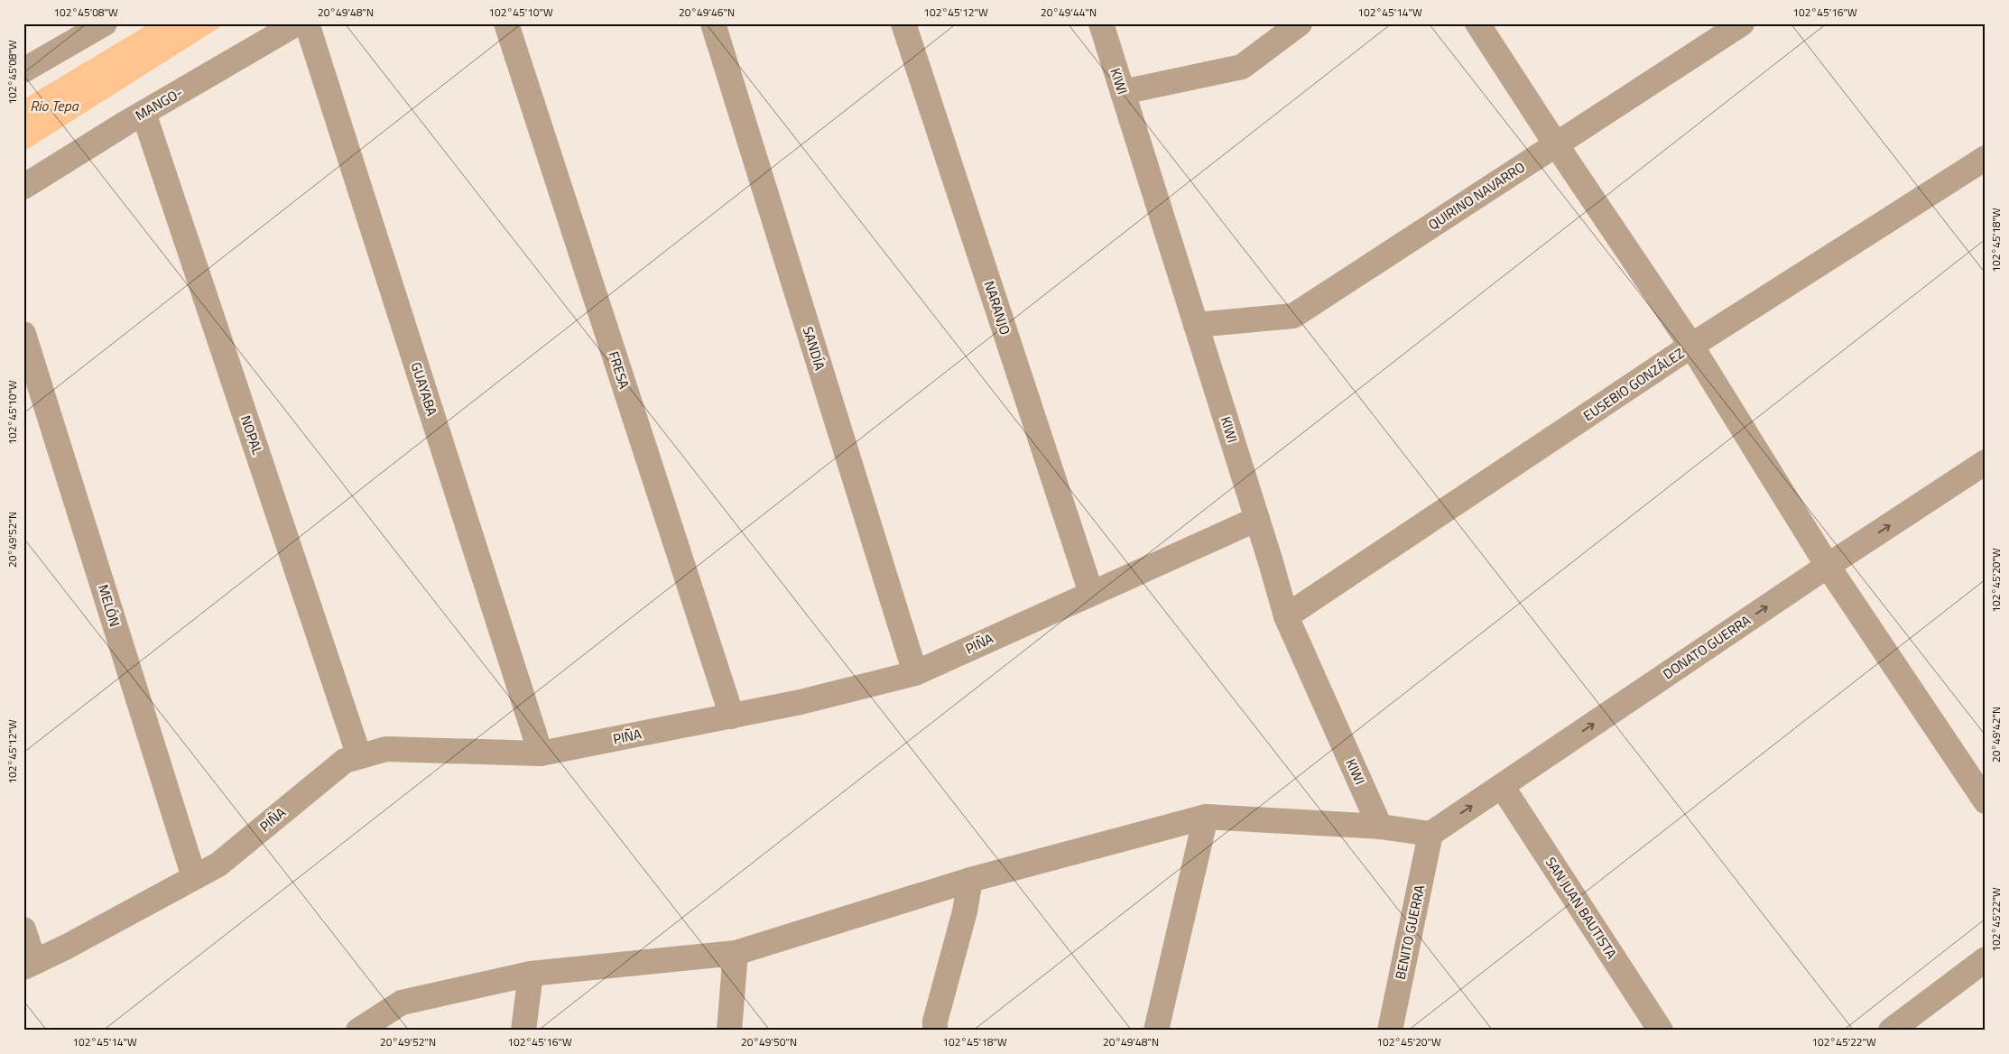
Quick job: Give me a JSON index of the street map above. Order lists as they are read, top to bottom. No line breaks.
{"streets":{"street":["KIWI","MANGO-","QUIRINO NAVARRO","NARANJO","SANDÍA","FRESA","EUSEBIO GONZÁLEZ","GUAYABA","NOPAL","MELÓN","PIÑA","DONATO GUERRA","SAN JUAN BAUTISTA","BENITO GUERRA"]},"crossings":[["KIWI","QUIRINO NAVARRO"],["KIWI","EUSEBIO GONZÁLEZ"],["KIWI","PIÑA"],["MANGO-","NOPAL"],["NARANJO","PIÑA"],["SANDÍA","PIÑA"],["FRESA","PIÑA"],["GUAYABA","PIÑA"],["NOPAL","PIÑA"],["MELÓN","PIÑA"],["DONATO GUERRA","SAN JUAN BAUTISTA"],["DONATO GUERRA","BENITO GUERRA"]],"one_way":["DONATO GUERRA"],"water":["Rio Tepa"],"coordinates":["102°45'08\"W","20°49'48\"N","102°45'10\"W","20°49'46\"N","102°45'12\"W","20°49'44\"N","102°45'14\"W","102°45'16\"W","102°45'18\"W","20°49'52\"N","102°45'20\"W","20°49'42\"N","102°45'22\"W","20°49'50\"N"]}
